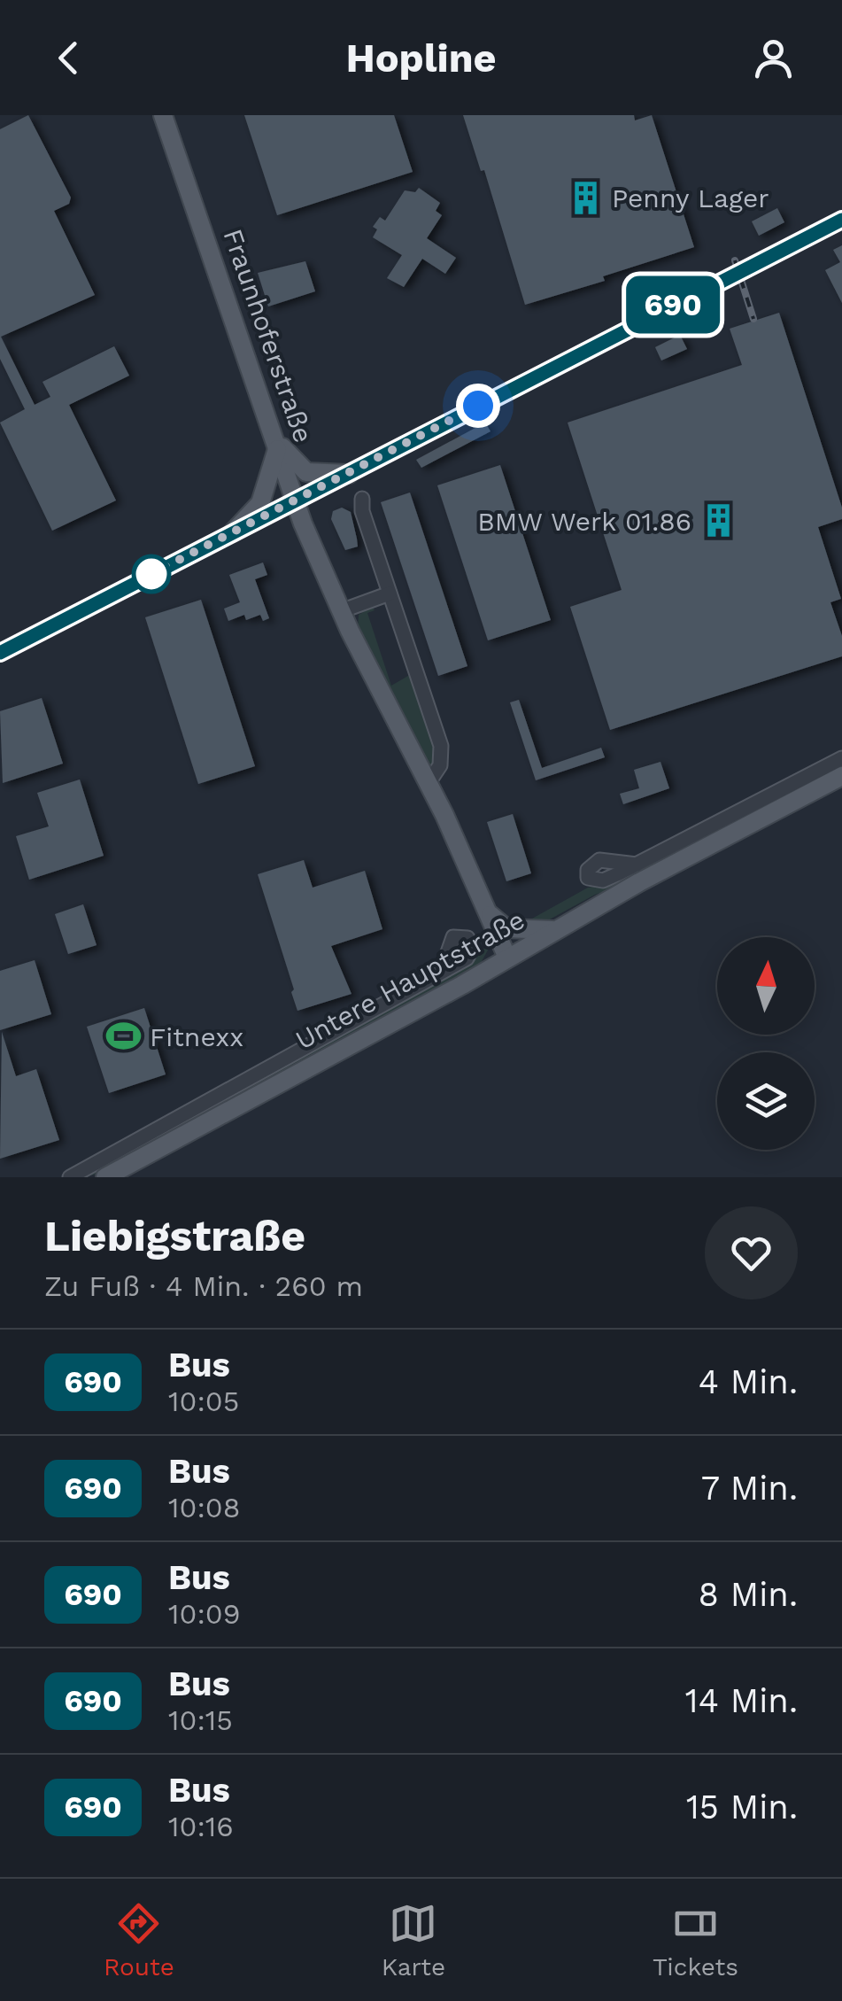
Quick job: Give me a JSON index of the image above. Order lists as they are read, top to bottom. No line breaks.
{"streets":{"main road":["Fraunhoferstraße","Untere Hauptstraße"]},"crossings":[["Fraunhoferstraße","Untere Hauptstraße"]],"places":{"building":["Penny Lager","BMW Werk 01.86"],"sports":["Fitnexx"]},"lines":["bus line 690"],"north":"top","page":{"header":"Hopline","on_map":"690","heading":["Liebigstraße","Zu Fuß · 4 Min. · 260 m"],"list":[{"mark":"690","name":"Bus","note":"10:05","value":"4 Min."},{"mark":"690","name":"Bus","note":"10:08","value":"7 Min."},{"mark":"690","name":"Bus","note":"10:09","value":"8 Min."},{"mark":"690","name":"Bus","note":"10:15","value":"14 Min."},{"mark":"690","name":"Bus","note":"10:16","value":"15 Min."}],"tabs":["Route","Karte","Tickets"]}}
